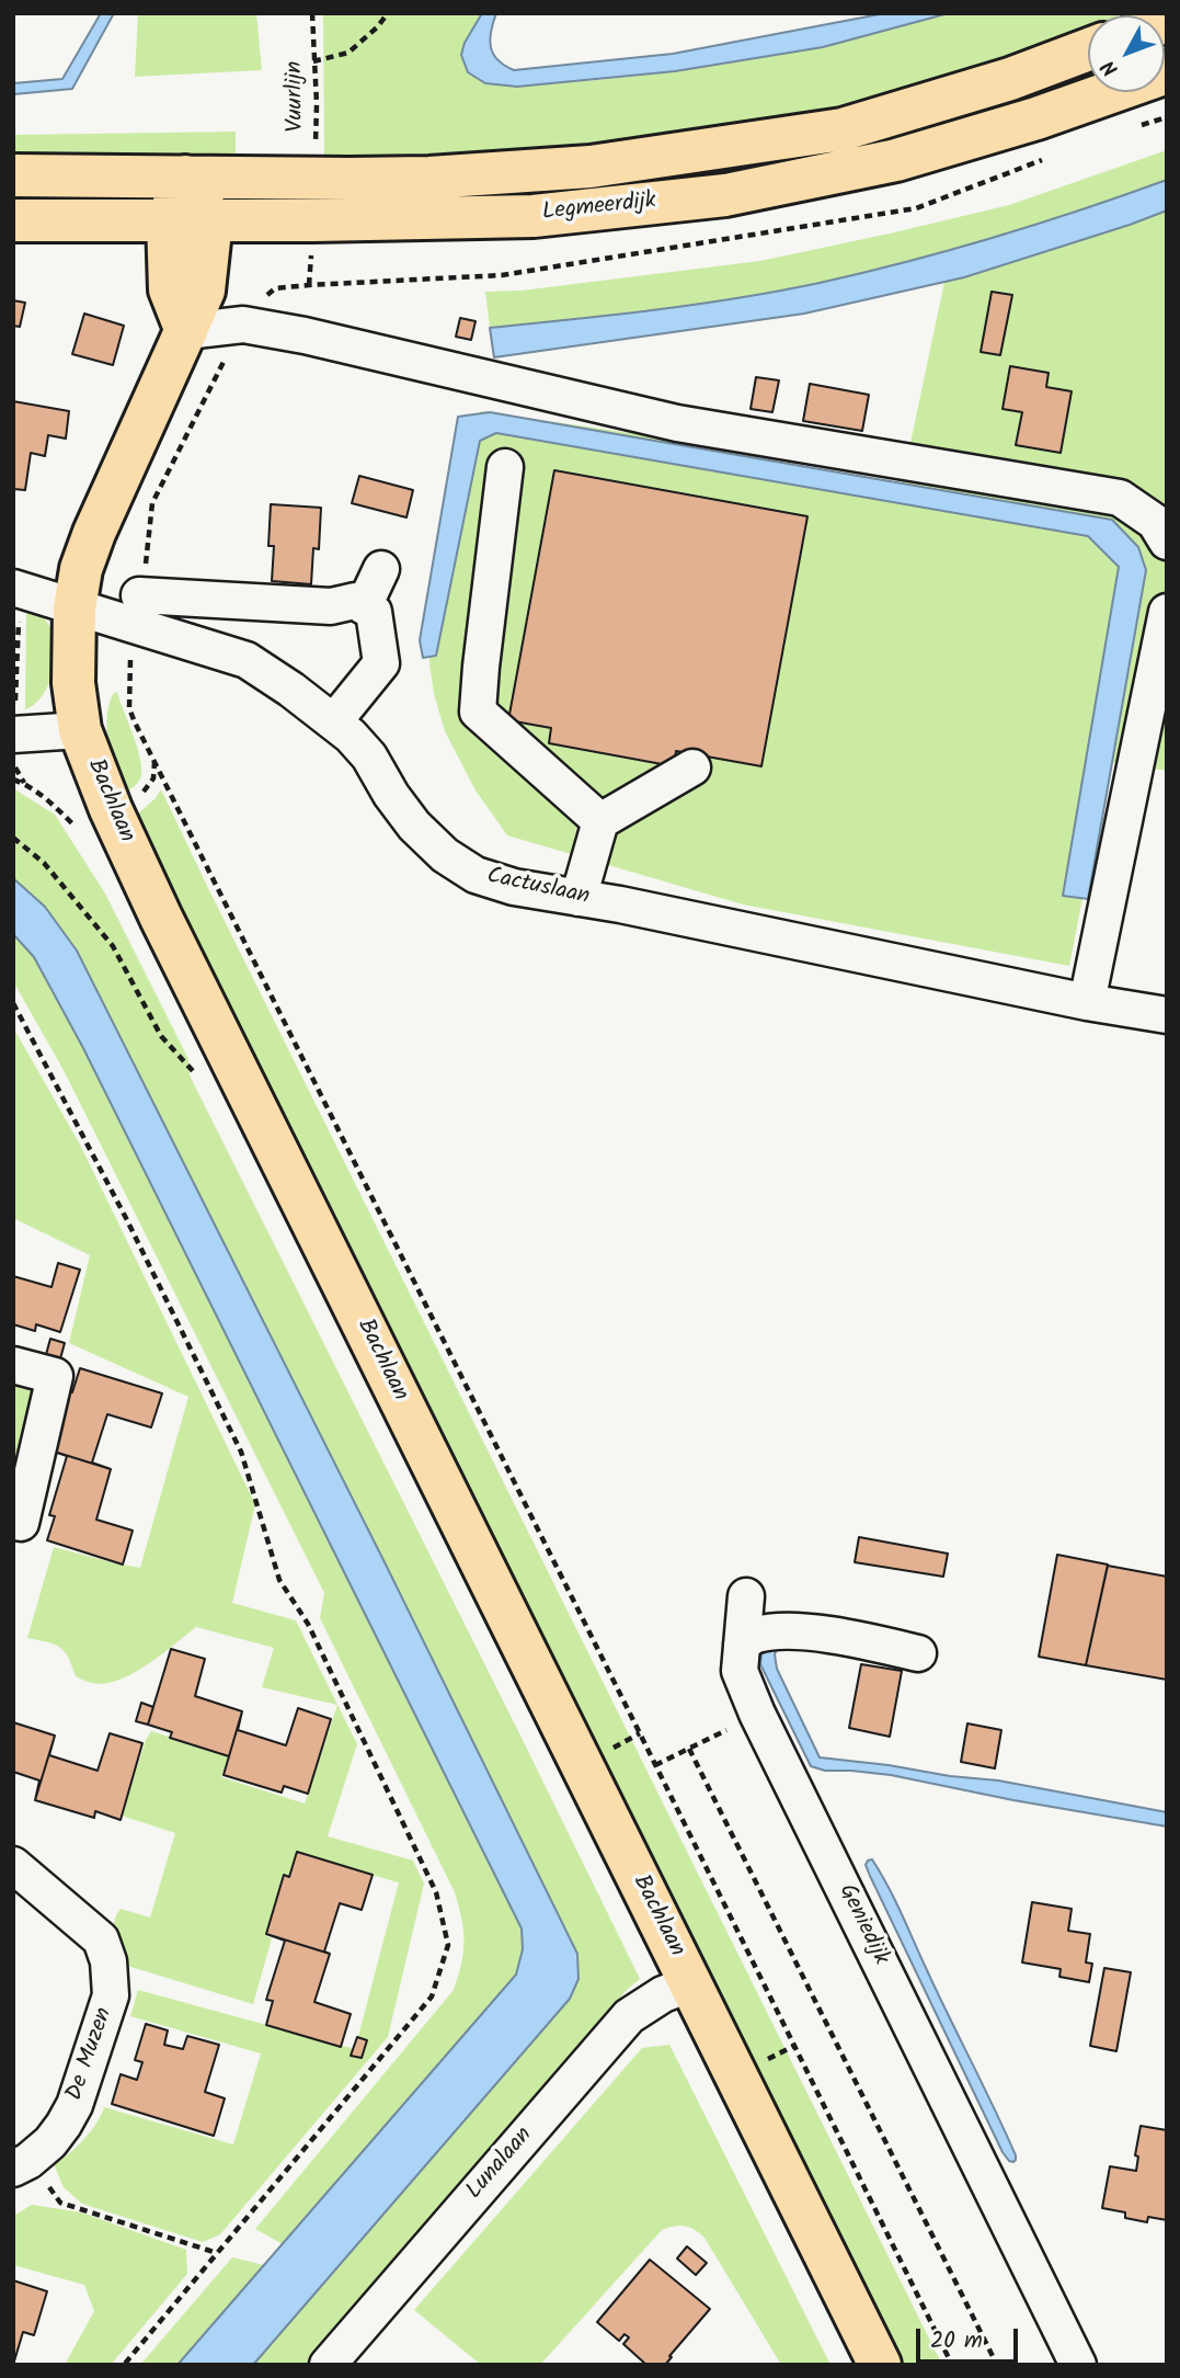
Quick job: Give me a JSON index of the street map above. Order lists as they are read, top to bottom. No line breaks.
{"streets":{"main road":["Legmeerdijk","Bachlaan"],"street":["Cactuslaan","Geniedijk","De Muzen","Lunalaan"],"path":["Vuurlijn"]},"crossings":[["Vuurlijn","Legmeerdijk"],["Legmeerdijk","Bachlaan"],["Bachlaan","Cactuslaan"],["Bachlaan","Lunalaan"]],"scale_bar":"20 m","north":"bottom left"}
